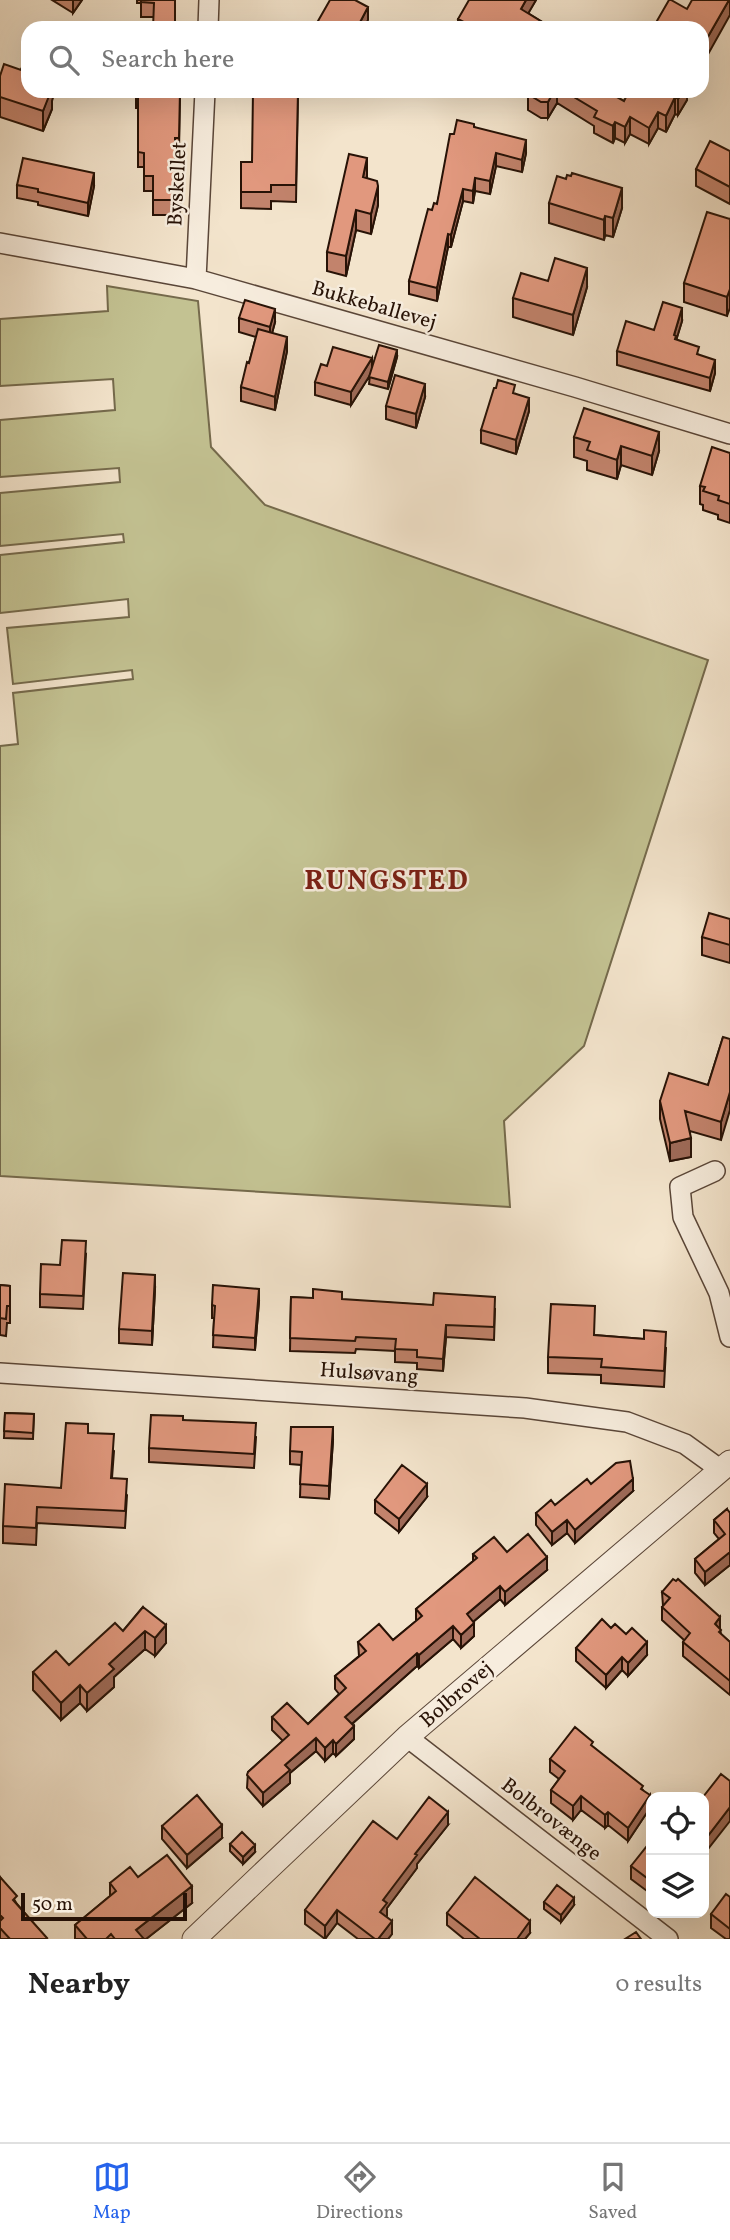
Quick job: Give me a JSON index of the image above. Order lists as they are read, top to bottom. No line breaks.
{"streets":{"street":["Byskellet","Bukkeballevej","Hulsøvang","Bolbrovej","Bolbrovænge"]},"crossings":[["Byskellet","Bukkeballevej"],["Hulsøvang","Bolbrovej"],["Bolbrovej","Bolbrovænge"]],"districts":["RUNGSTED"],"scale_bar":"50 m","page":{"search":"Search here","scale":"50 m","heading":["Nearby","0 results"],"nav":["Map","Directions","Saved"]}}
